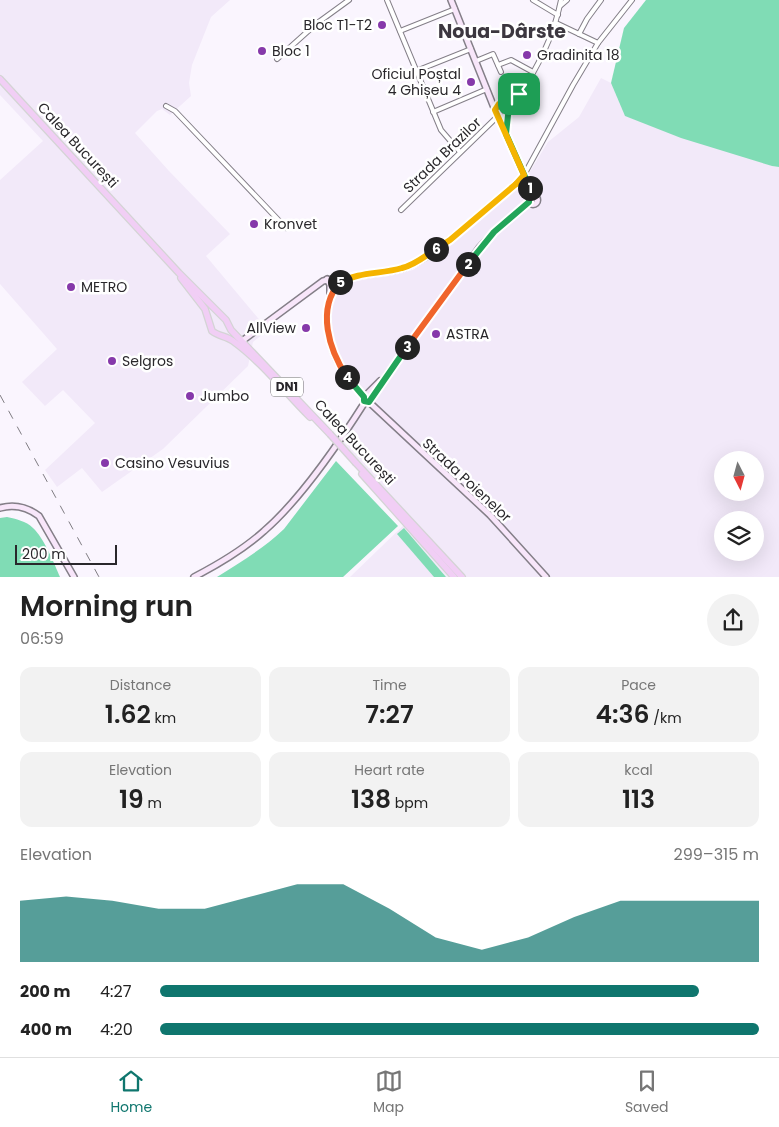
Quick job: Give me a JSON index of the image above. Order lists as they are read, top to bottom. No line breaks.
{"streets":{"main road":["Calea București","DN1"],"street":["Strada Brazilor","Strada Poienelor"]},"districts":["Noua-Dârste"],"places":["Bloc T1-T2","Bloc 1","Gradinita 18","Oficiul Poștal 4 Ghișeu 4","Kronvet","METRO","AllView","ASTRA","Selgros","Jumbo","Casino Vesuvius"],"scale_bar":"200 m","north":"bottom","page":{"pins":["1","6","2","5","3","4"],"scale":"200 m","heading":["Morning run","06:59"],"stats":[["Distance","1.62 km"],["Time","7:27"],["Pace","4:36 /km"],["Elevation","19 m"],["Heart rate","138 bpm"],["kcal","113"]],"chart":["Elevation","299–315 m"],"list":[{"name":"200 m","note":"4:27"},{"name":"400 m","note":"4:20"}],"tabs":["Home","Map","Saved"]}}
